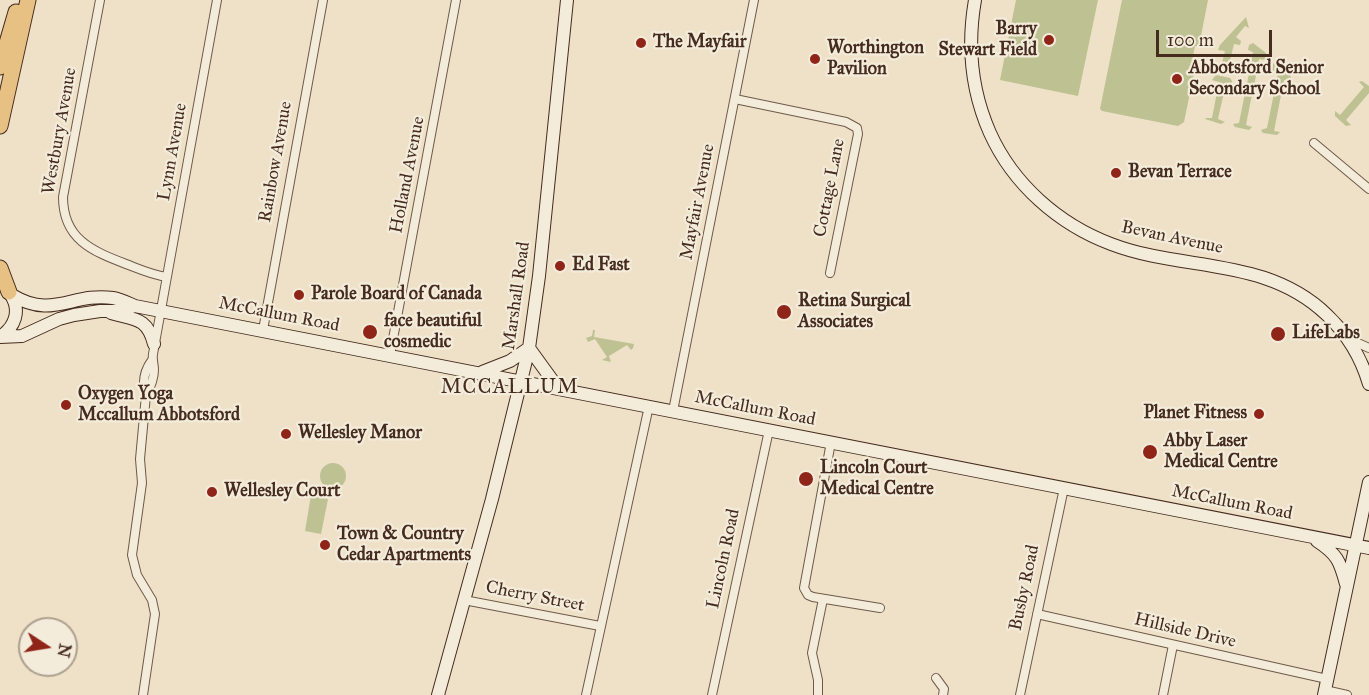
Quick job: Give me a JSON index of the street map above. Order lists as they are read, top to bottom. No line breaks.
{"streets":{"main road":["Bevan Avenue","Marshall Road","McCallum Road"],"street":["Westbury Avenue","Lynn Avenue","Rainbow Avenue","Holland Avenue","Cottage Lane","Mayfair Avenue","Lincoln Road","Busby Road","Cherry Street","Hillside Drive"]},"crossings":[["Westbury Avenue","Lynn Avenue"],["Lynn Avenue","McCallum Road"],["Rainbow Avenue","McCallum Road"],["Holland Avenue","McCallum Road"],["Cottage Lane","Mayfair Avenue"],["Mayfair Avenue","McCallum Road"],["Marshall Road","McCallum Road"],["Marshall Road","Cherry Street"],["McCallum Road","Lincoln Road"],["McCallum Road","Busby Road"],["Busby Road","Hillside Drive"]],"districts":["MCCALLUM"],"places":["Barry Stewart Field","The Mayfair","Worthington Pavilion","Abbotsford Senior Secondary School","Bevan Terrace","Ed Fast","Parole Board of Canada","Retina Surgical Associates","face beautiful cosmedic","LifeLabs","Oxygen Yoga Mccallum Abbotsford","Planet Fitness","Wellesley Manor","Abby Laser Medical Centre","Lincoln Court Medical Centre","Wellesley Court","Town & Country Cedar Apartments"],"scale_bar":"100 m","north":"right"}
